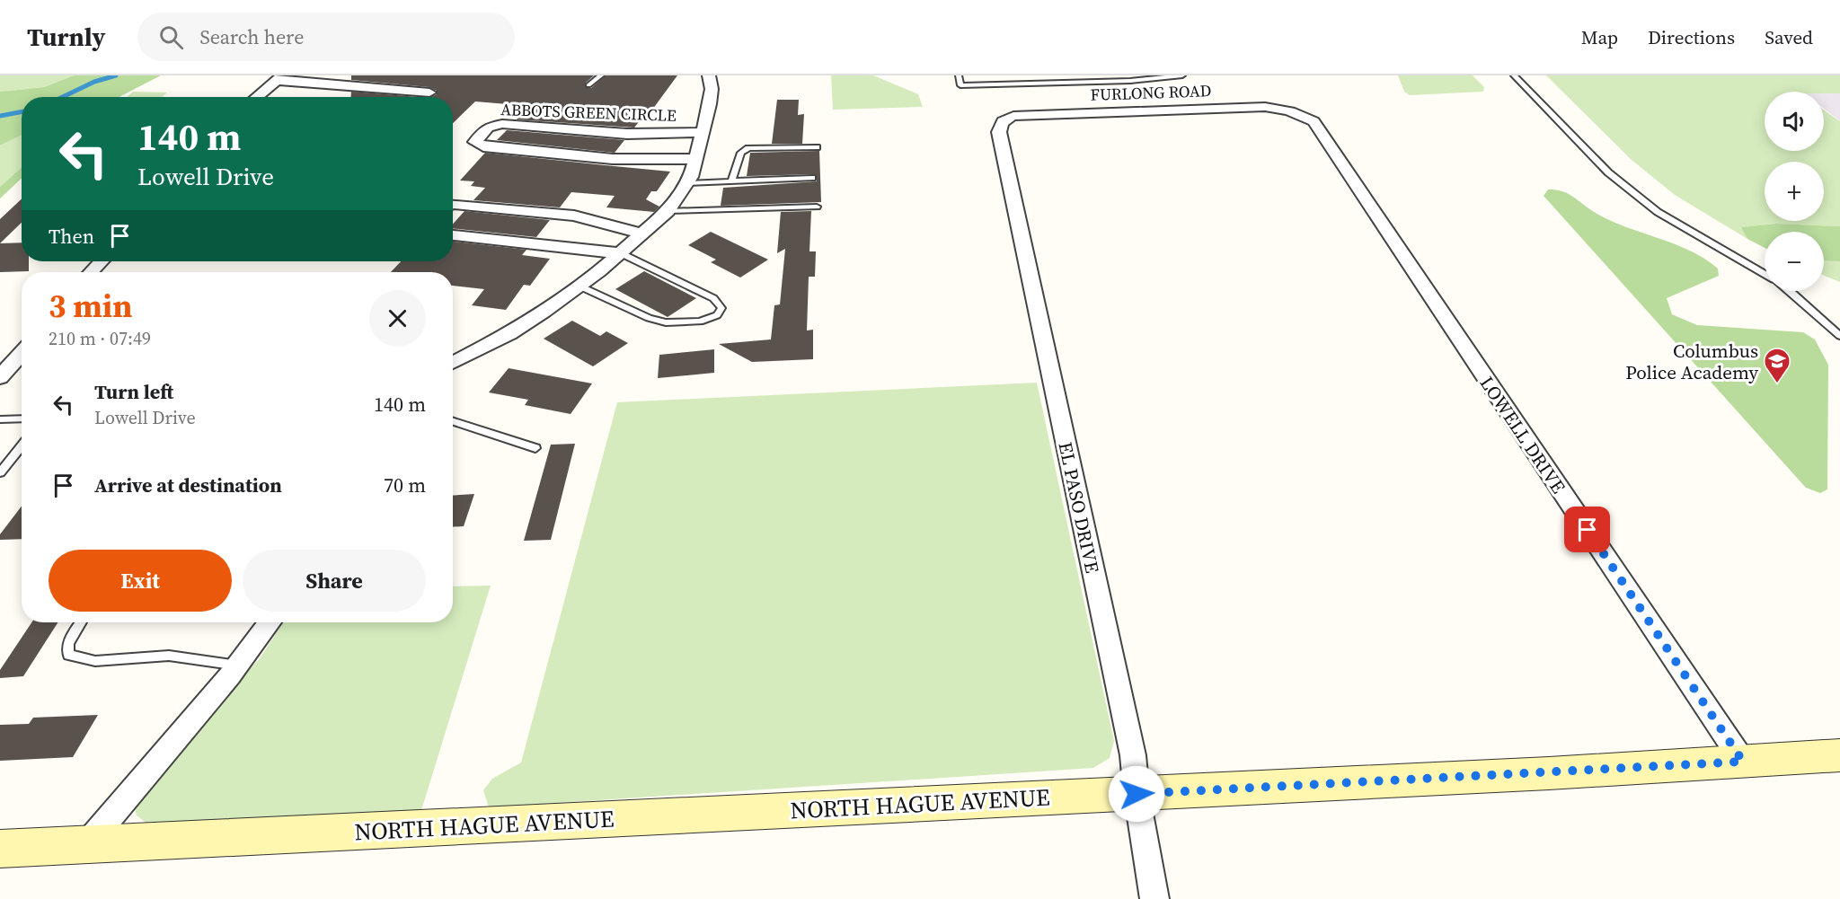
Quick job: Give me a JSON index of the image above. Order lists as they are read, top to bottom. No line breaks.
{"streets":{"main road":["NORTH HAGUE AVENUE"],"street":["FURLONG ROAD","ABBOTS GREEN CIRCLE","LOWELL DRIVE","EL PASO DRIVE"]},"crossings":[["FURLONG ROAD","LOWELL DRIVE"],["FURLONG ROAD","EL PASO DRIVE"],["LOWELL DRIVE","NORTH HAGUE AVENUE"],["EL PASO DRIVE","NORTH HAGUE AVENUE"]],"places":{"school or university":["Columbus Police Academy"]},"page":{"header":"Turnly","search":"Search here","nav":["Map","Directions","Saved"],"map_buttons":["+","−"],"turn":["140 m","Lowell Drive"],"then":"Then","heading":["3 min","210 m · 07:49"],"list":[{"name":"Turn left","note":"Lowell Drive","value":"140 m"},{"name":"Arrive at destination","value":"70 m"}],"buttons":["Exit","Share"]}}
